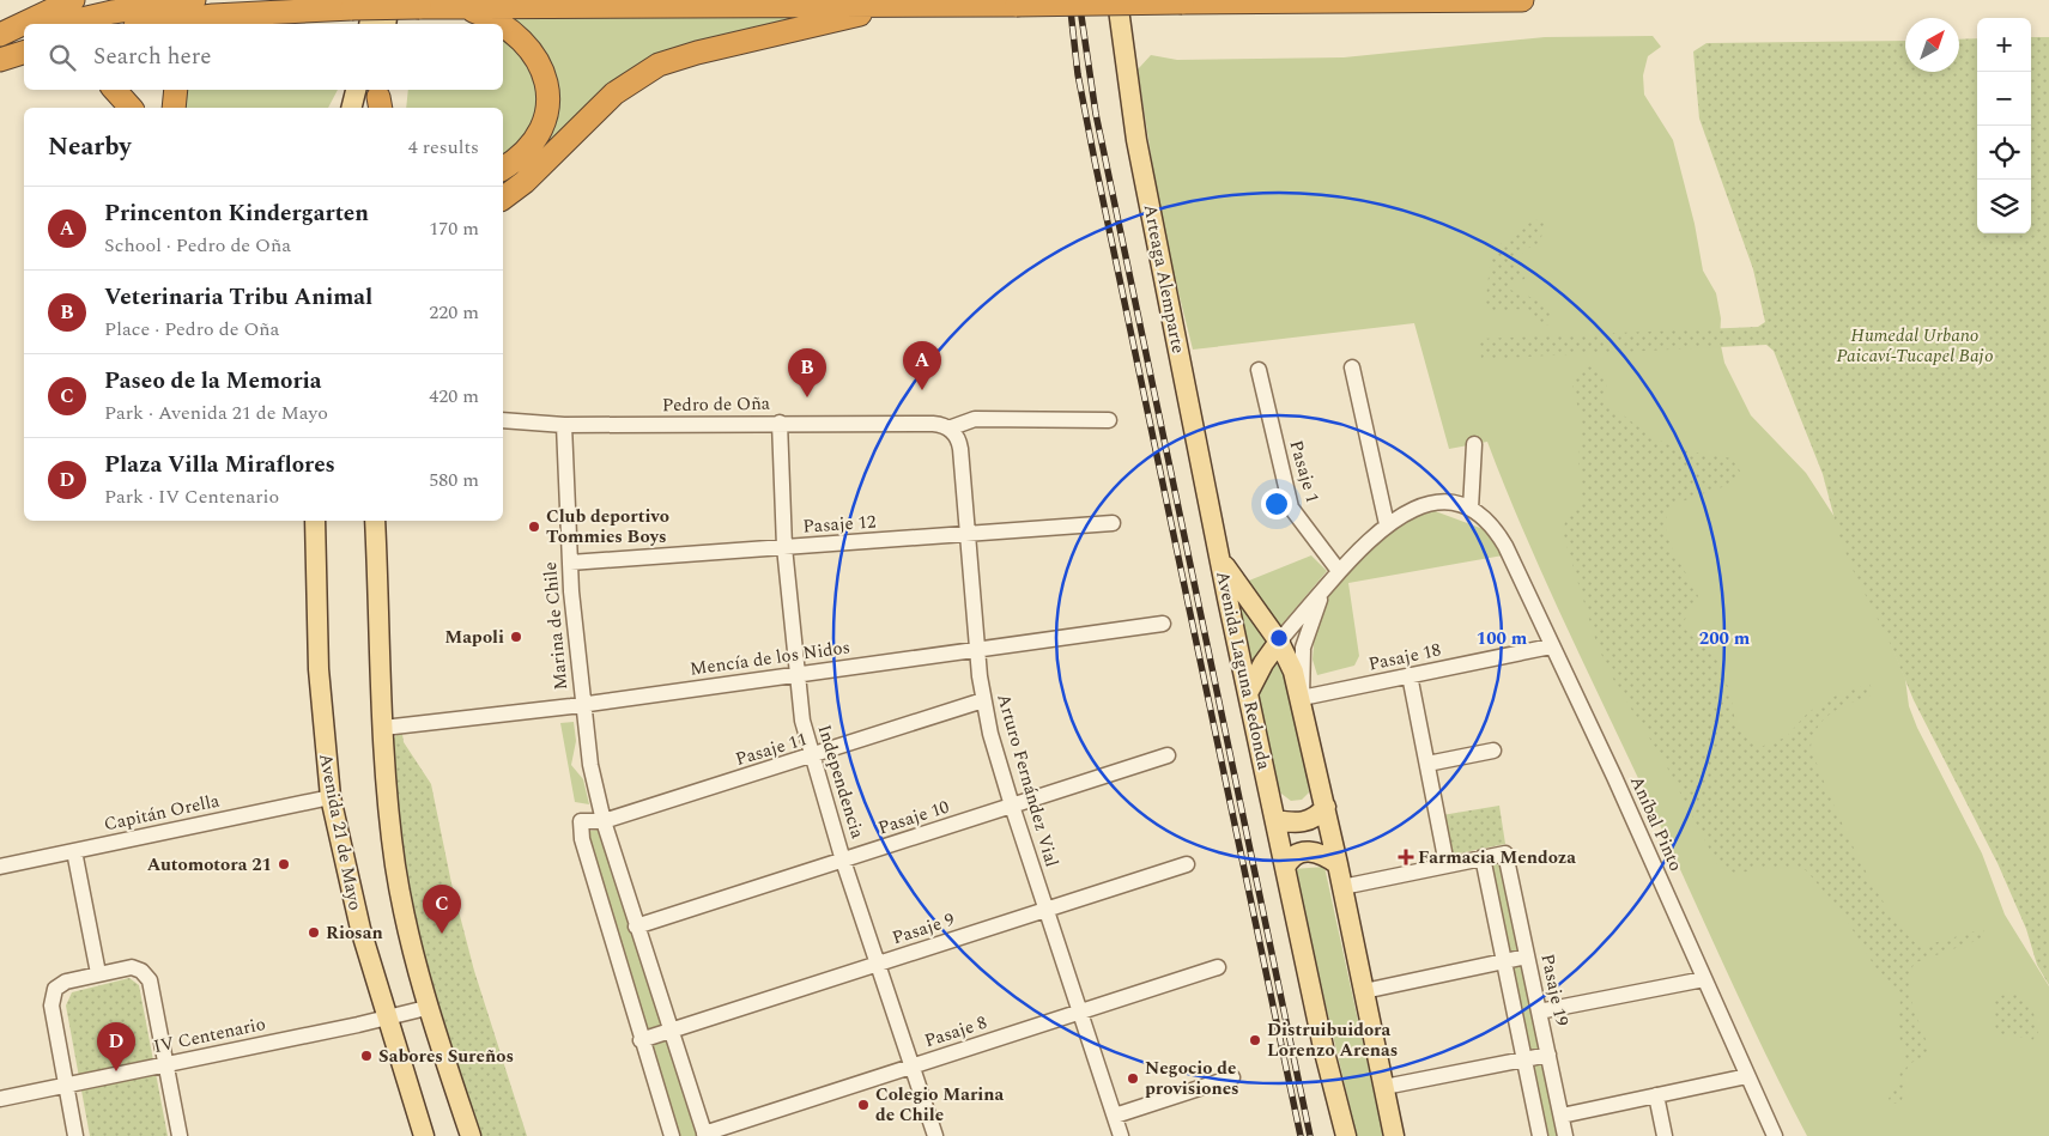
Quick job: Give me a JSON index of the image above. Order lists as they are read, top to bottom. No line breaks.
{"streets":{"main road":["Arteaga Alemparte","Avenida Laguna Redonda","Avenida 21 de Mayo"],"street":["Pedro de Oña","Pasaje 1","Pasaje 12","Marina de Chile","Pasaje 18","Mencía de los Nidos","Pasaje 11","Arturo Fernández Vial","Independencia","Capitán Orella","Pasaje 10","Aníbal Pinto","Pasaje 9","Pasaje 19","Pasaje 8","IV Centenario"]},"crossings":[["Arteaga Alemparte","Avenida Laguna Redonda"],["Pedro de Oña","Marina de Chile"],["Pedro de Oña","Arturo Fernández Vial"],["Pedro de Oña","Independencia"],["Pasaje 12","Marina de Chile"],["Pasaje 12","Arturo Fernández Vial"],["Pasaje 12","Independencia"],["Marina de Chile","Mencía de los Nidos"],["Marina de Chile","Pasaje 11"],["Marina de Chile","Pasaje 10"],["Marina de Chile","Pasaje 9"],["Marina de Chile","Pasaje 8"],["Pasaje 18","Avenida Laguna Redonda"],["Pasaje 18","Aníbal Pinto"],["Mencía de los Nidos","Arturo Fernández Vial"],["Mencía de los Nidos","Independencia"],["Pasaje 11","Arturo Fernández Vial"],["Pasaje 11","Independencia"],["Arturo Fernández Vial","Pasaje 10"],["Arturo Fernández Vial","Pasaje 9"],["Arturo Fernández Vial","Pasaje 8"],["Independencia","Pasaje 10"],["Independencia","Pasaje 9"],["Independencia","Pasaje 8"],["Capitán Orella","Avenida 21 de Mayo"],["Avenida 21 de Mayo","IV Centenario"]],"parks":["Humedal Urbano Paicaví-Tucapel Bajo"],"places":{"other":["Club deportivo Tommies Boys","Mapoli","Automotora 21","Riosan","Distruibuidora Lorenzo Arenas","Sabores Sureños","Negocio de provisiones","Colegio Marina de Chile"],"health":["Farmacia Mendoza"]},"north":"top right","page":{"map_buttons":["+","−"],"search":"Search here","heading":["Nearby","4 results"],"list":[{"mark":"A","name":"Princenton Kindergarten","note":"School · Pedro de Oña","value":"170 m"},{"mark":"B","name":"Veterinaria Tribu Animal","note":"Place · Pedro de Oña","value":"220 m"},{"mark":"C","name":"Paseo de la Memoria","note":"Park · Avenida 21 de Mayo","value":"420 m"},{"mark":"D","name":"Plaza Villa Miraflores","note":"Park · IV Centenario","value":"580 m"}],"pins":["A","B","C","D"]},"rings":["100 m","200 m"]}
